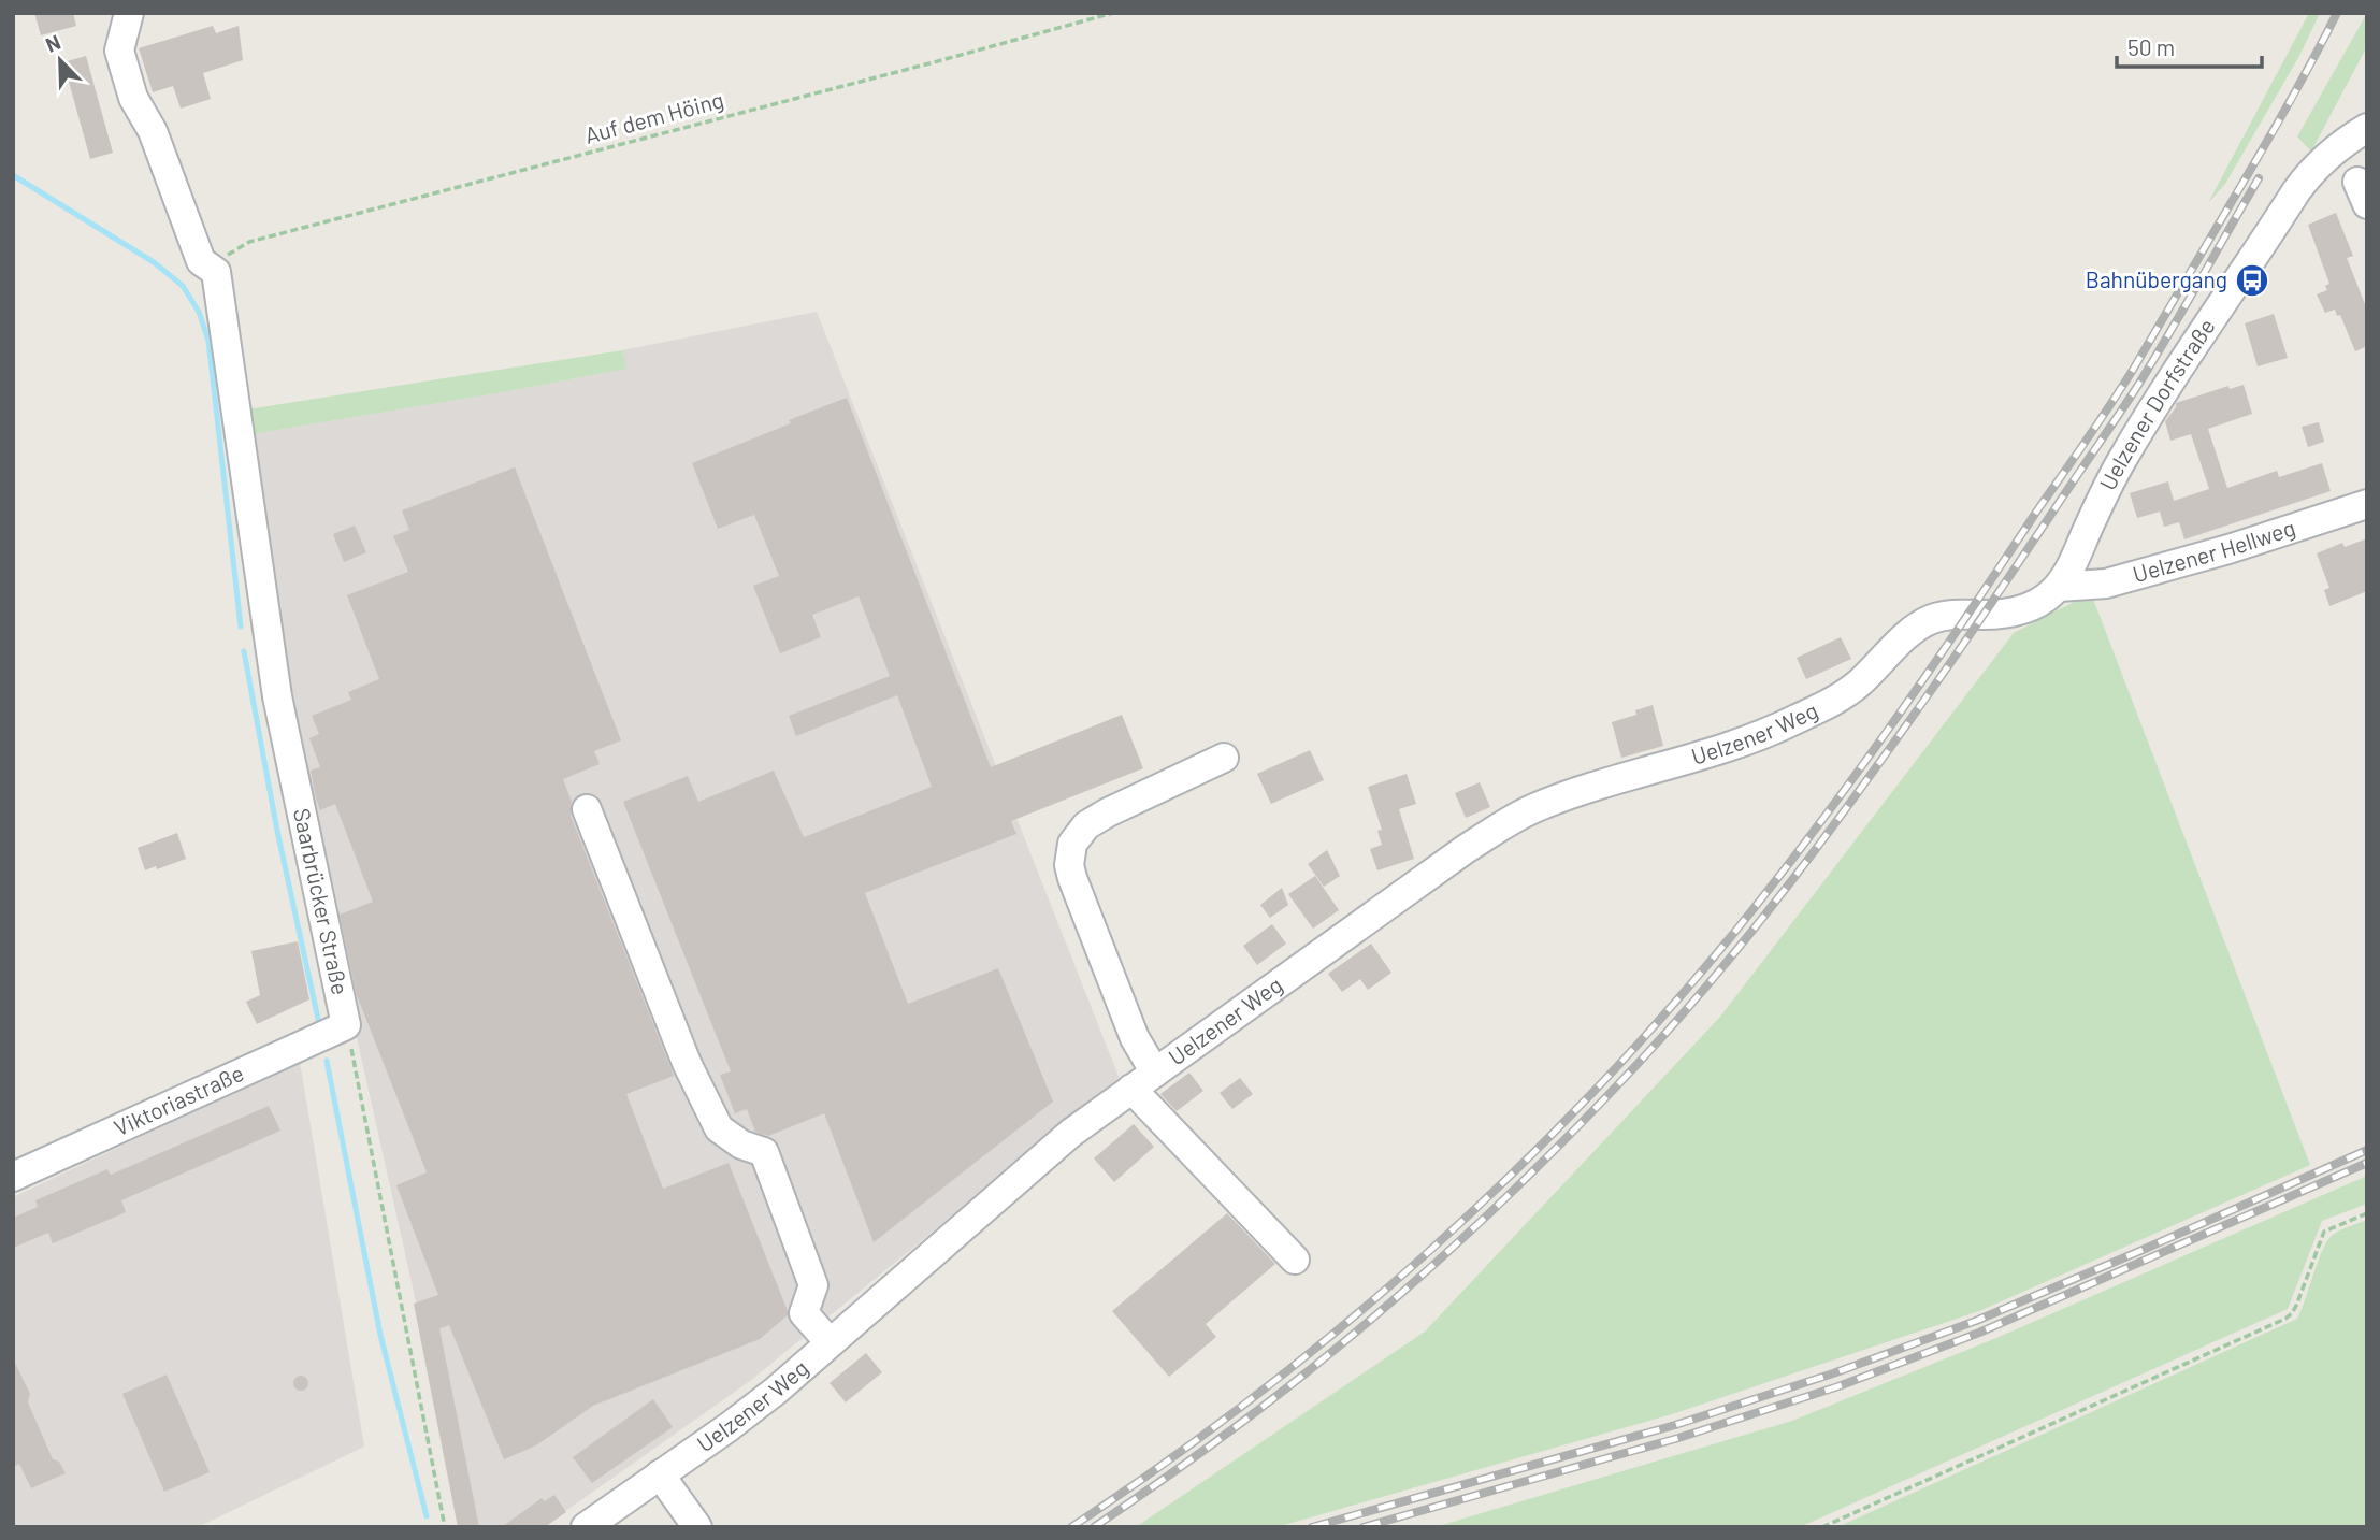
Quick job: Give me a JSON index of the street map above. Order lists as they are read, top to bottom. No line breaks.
{"streets":{"street":["Uelzener Dorfstraße","Uelzener Hellweg","Uelzener Weg","Saarbrücker Straße","Viktoriastraße"],"path":["Auf dem Höing"]},"crossings":[["Auf dem Höing","Saarbrücker Straße"],["Uelzener Dorfstraße","Uelzener Hellweg"],["Uelzener Dorfstraße","Uelzener Weg"],["Saarbrücker Straße","Viktoriastraße"]],"places":{"bus stop":["Bahnübergang"]},"scale_bar":"50 m","north":"top left"}
